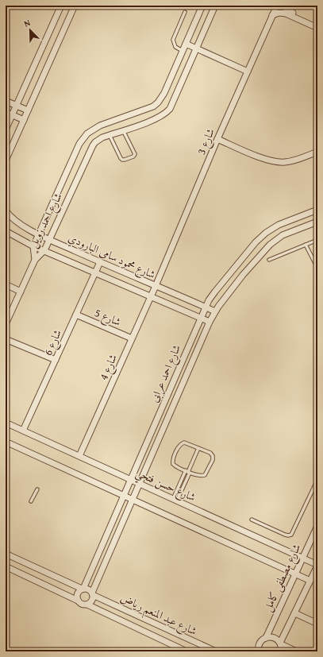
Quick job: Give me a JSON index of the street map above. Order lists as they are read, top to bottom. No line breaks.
{"streets":{"street":["شارع 3","شارع احمد زويل","شارع محمود سامى البارودي","شارع 5","شارع 6","شارع 4","شارع احمد عرابى","شارع حسن فتحي","شارع مصطفى كامل","شارع عبد المنعم رياض"]},"crossings":[["شارع 3","شارع محمود سامى البارودي"],["شارع 3","شارع 4"],["شارع احمد زويل","شارع محمود سامى البارودي"],["شارع محمود سامى البارودي","شارع 6"],["شارع محمود سامى البارودي","شارع 4"],["شارع محمود سامى البارودي","شارع احمد عرابى"],["شارع 5","شارع 6"],["شارع 5","شارع 4"],["شارع 6","شارع حسن فتحي"],["شارع 4","شارع حسن فتحي"],["شارع احمد عرابى","شارع حسن فتحي"],["شارع احمد عرابى","شارع عبد المنعم رياض"],["شارع حسن فتحي","شارع مصطفى كامل"]],"north":"top left"}
